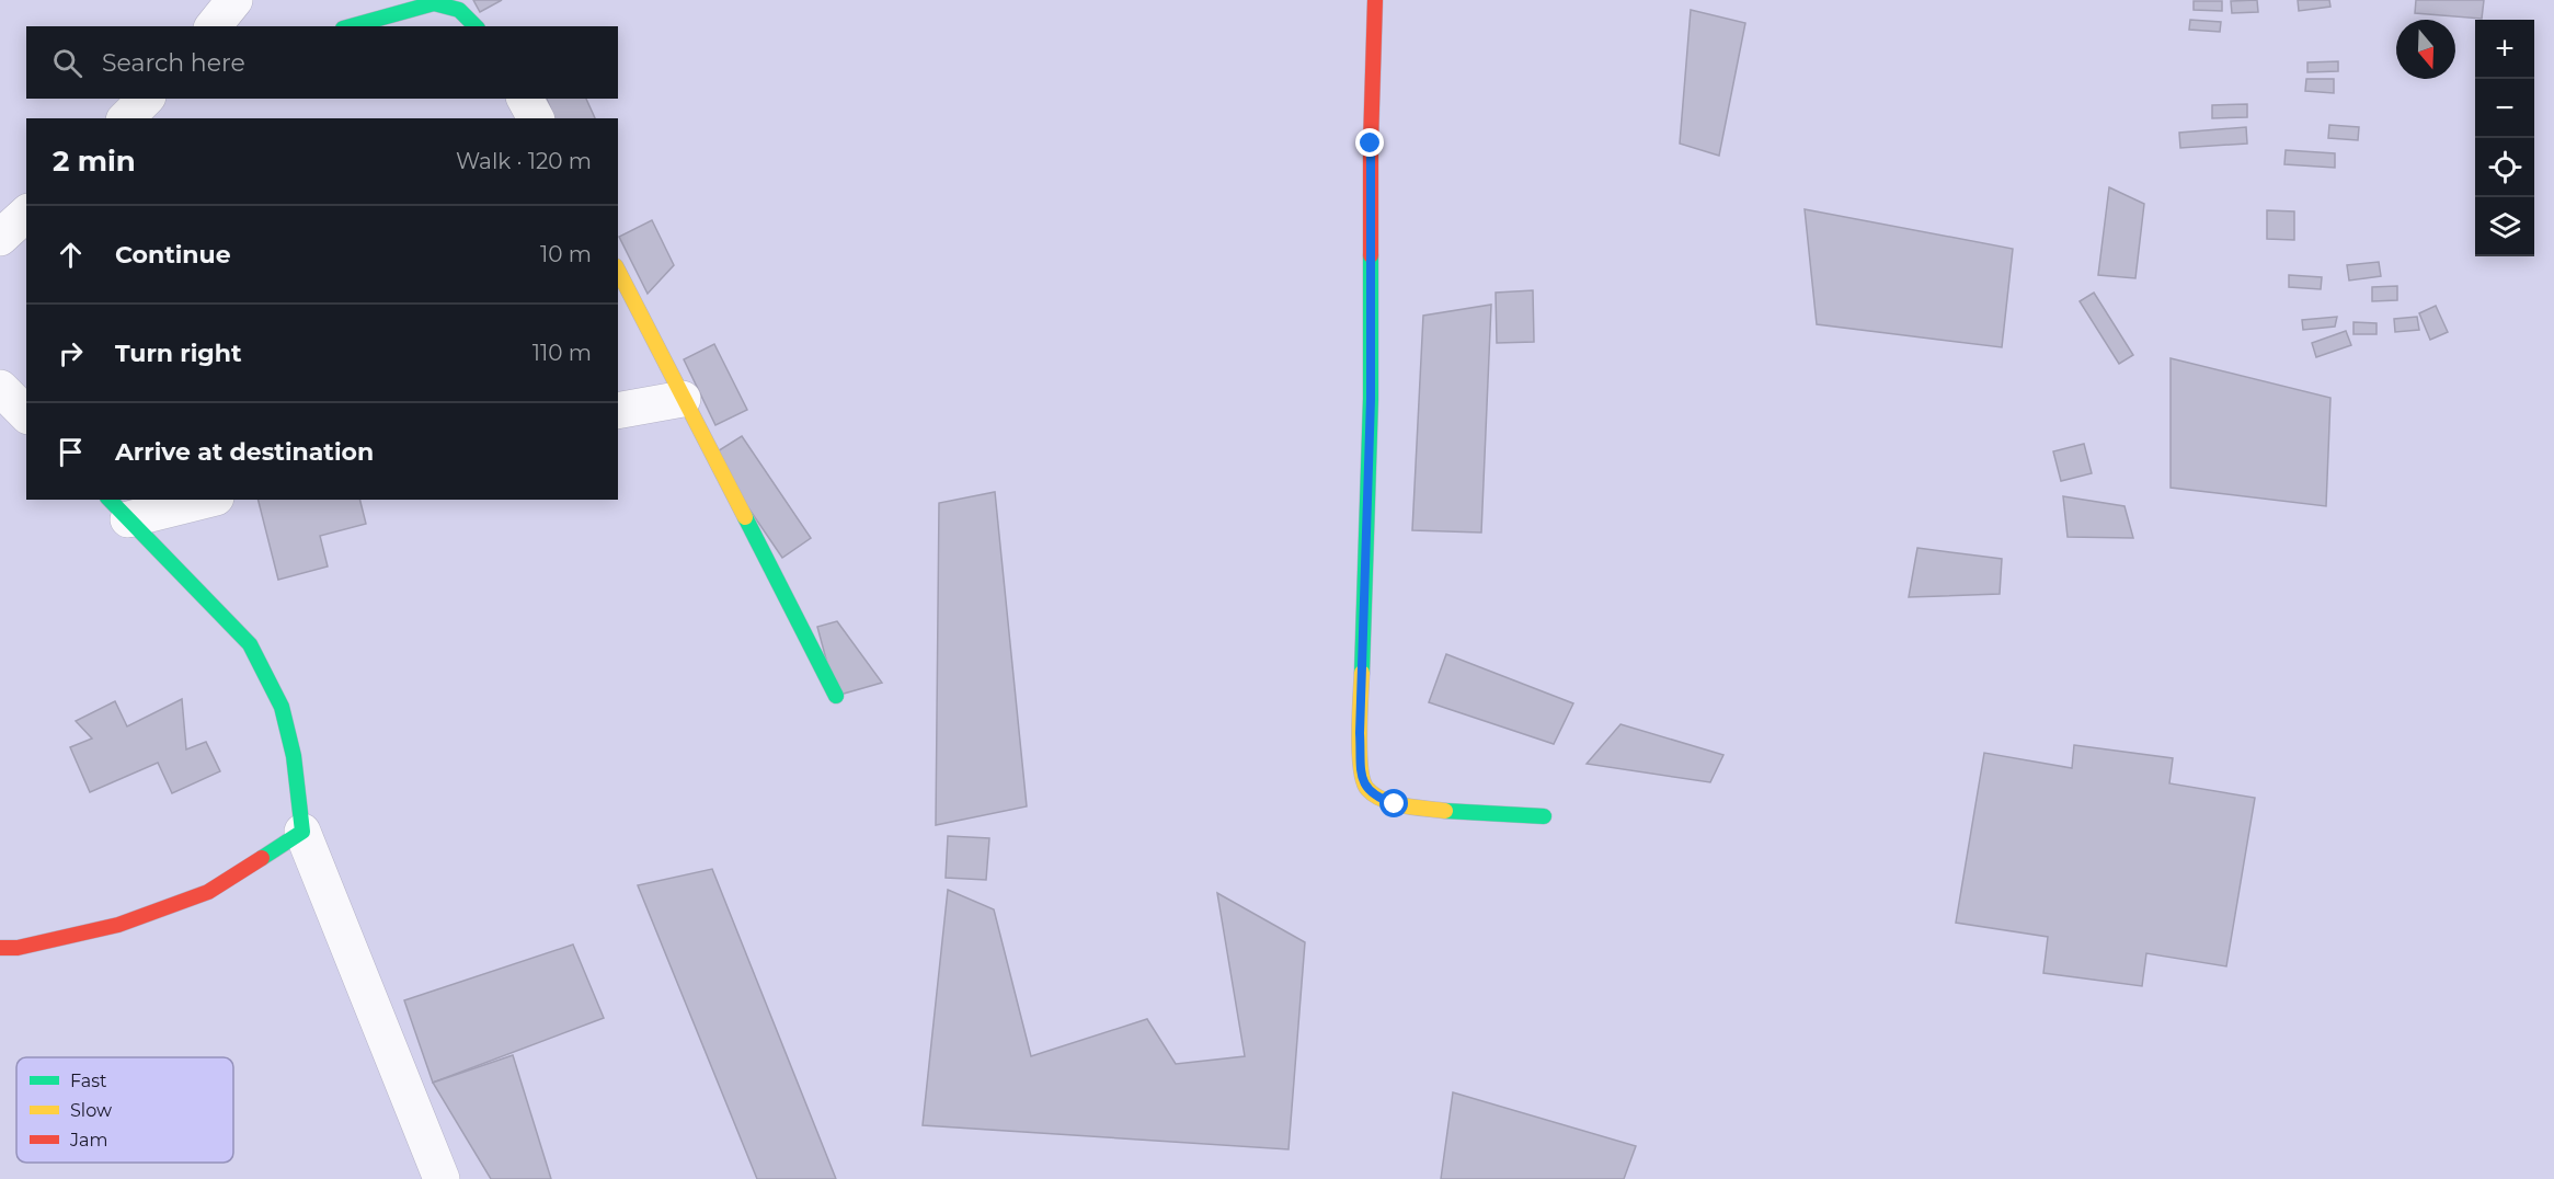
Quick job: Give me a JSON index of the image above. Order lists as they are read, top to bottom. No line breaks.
{"legend":["Fast","Slow","Jam"],"north":"bottom","page":{"map_buttons":["+","−"],"search":"Search here","heading":["2 min","Walk · 120 m"],"list":[["Continue","10 m"],["Turn right","110 m"],"Arrive at destination"]}}
